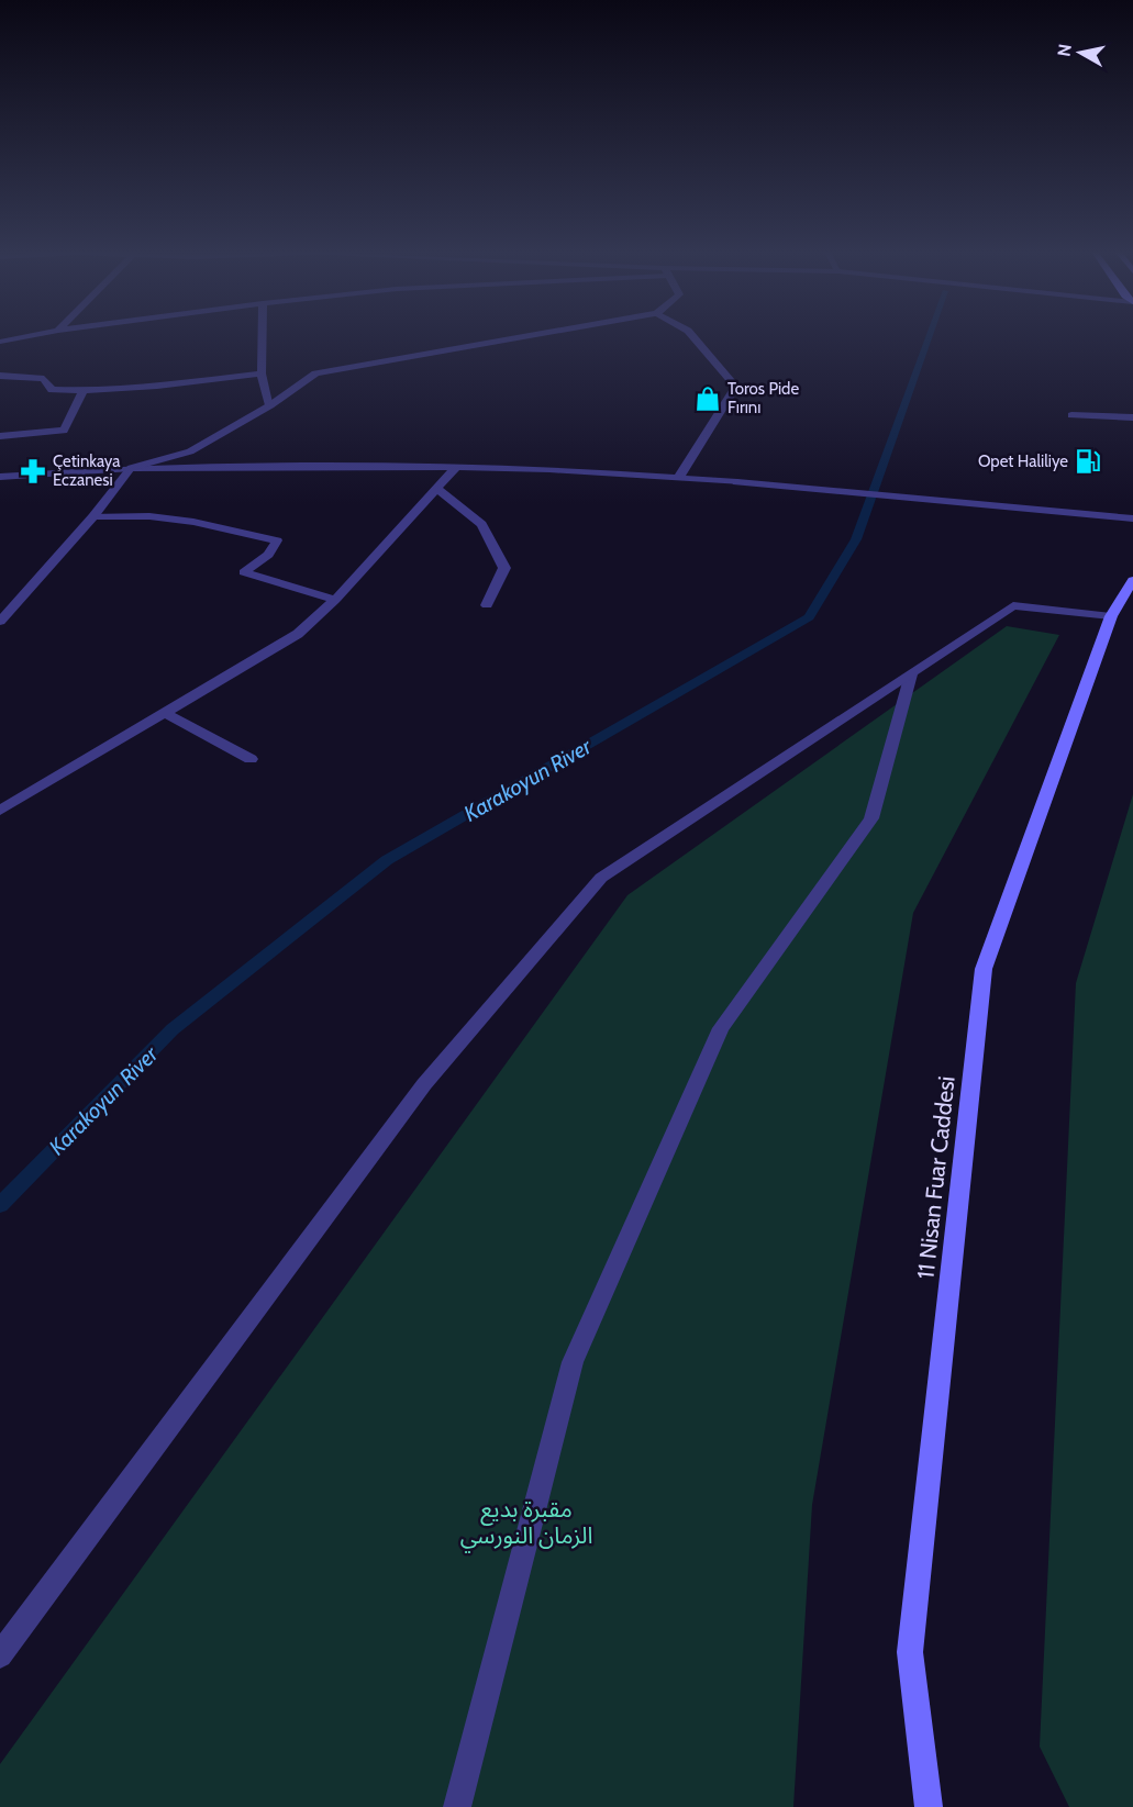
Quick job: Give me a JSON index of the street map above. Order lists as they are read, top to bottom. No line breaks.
{"streets":{"main road":["11 Nisan Fuar Caddesi"]},"water":["Karakoyun River"],"parks":["مقبرة بديع الزمان النورسي"],"places":{"shop":["Toros Pide Fırını"],"fuel station":["Opet Haliliye"],"pharmacy":["Çetinkaya Eczanesi"]},"north":"left"}
